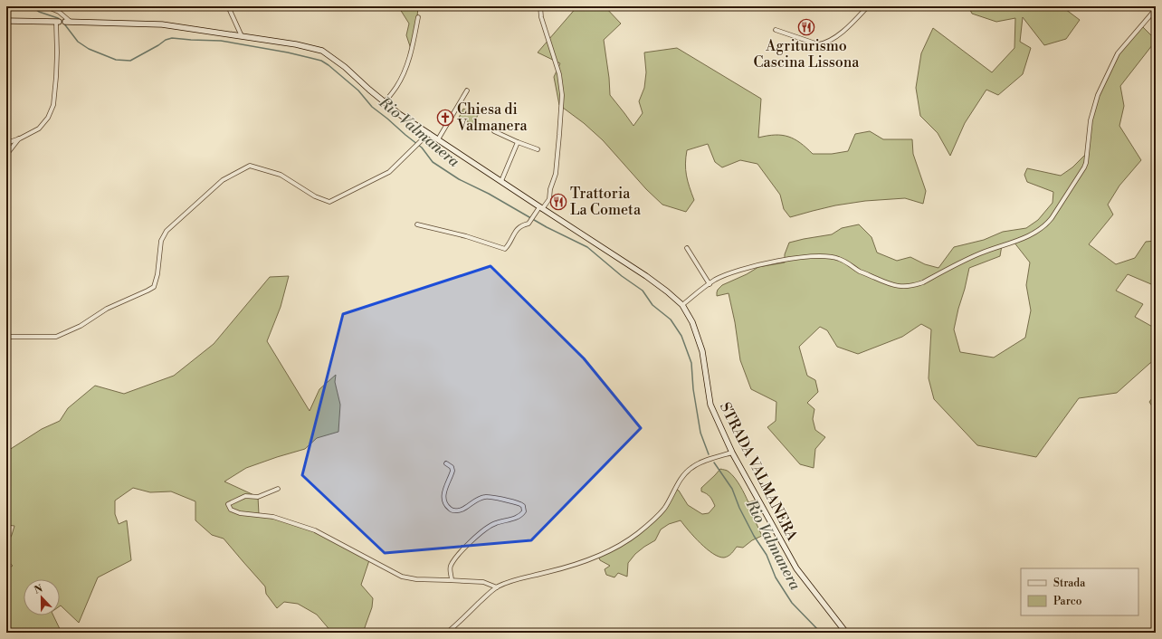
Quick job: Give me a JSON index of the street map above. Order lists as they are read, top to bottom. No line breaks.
{"streets":{"street":["STRADA VALMANERA"]},"water":["Rio Valmanera"],"places":{"restaurant":["Agriturismo Cascina Lissona","Trattoria La Cometa"],"church":["Chiesa di Valmanera"]},"legend":["Strada","Parco"],"north":"top"}
